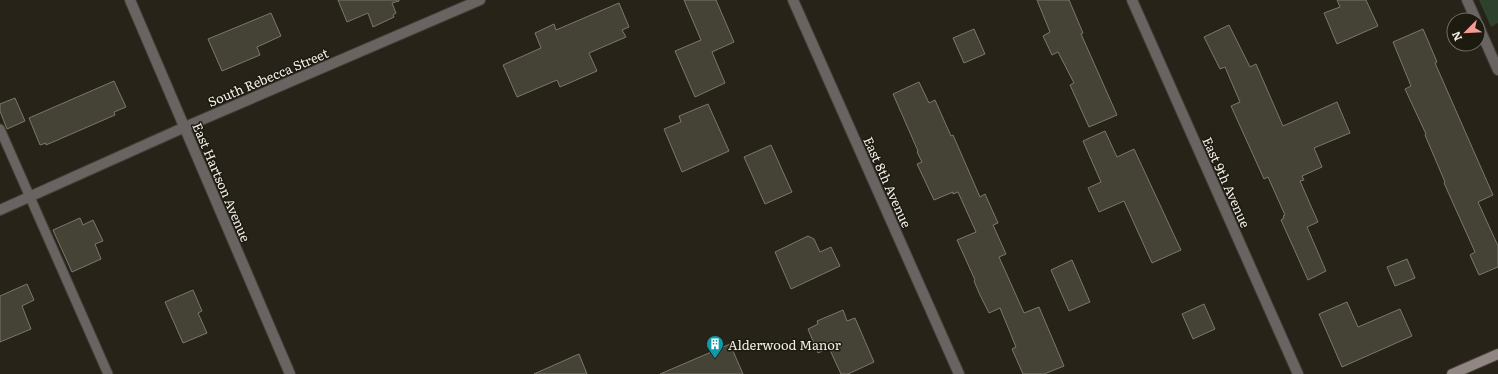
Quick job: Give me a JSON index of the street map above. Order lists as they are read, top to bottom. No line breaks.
{"streets":{"street":["South Rebecca Street","East Hartson Avenue","East 8th Avenue","East 9th Avenue"]},"crossings":[["South Rebecca Street","East Hartson Avenue"]],"places":{"building":["Alderwood Manor"]},"north":"bottom left"}
